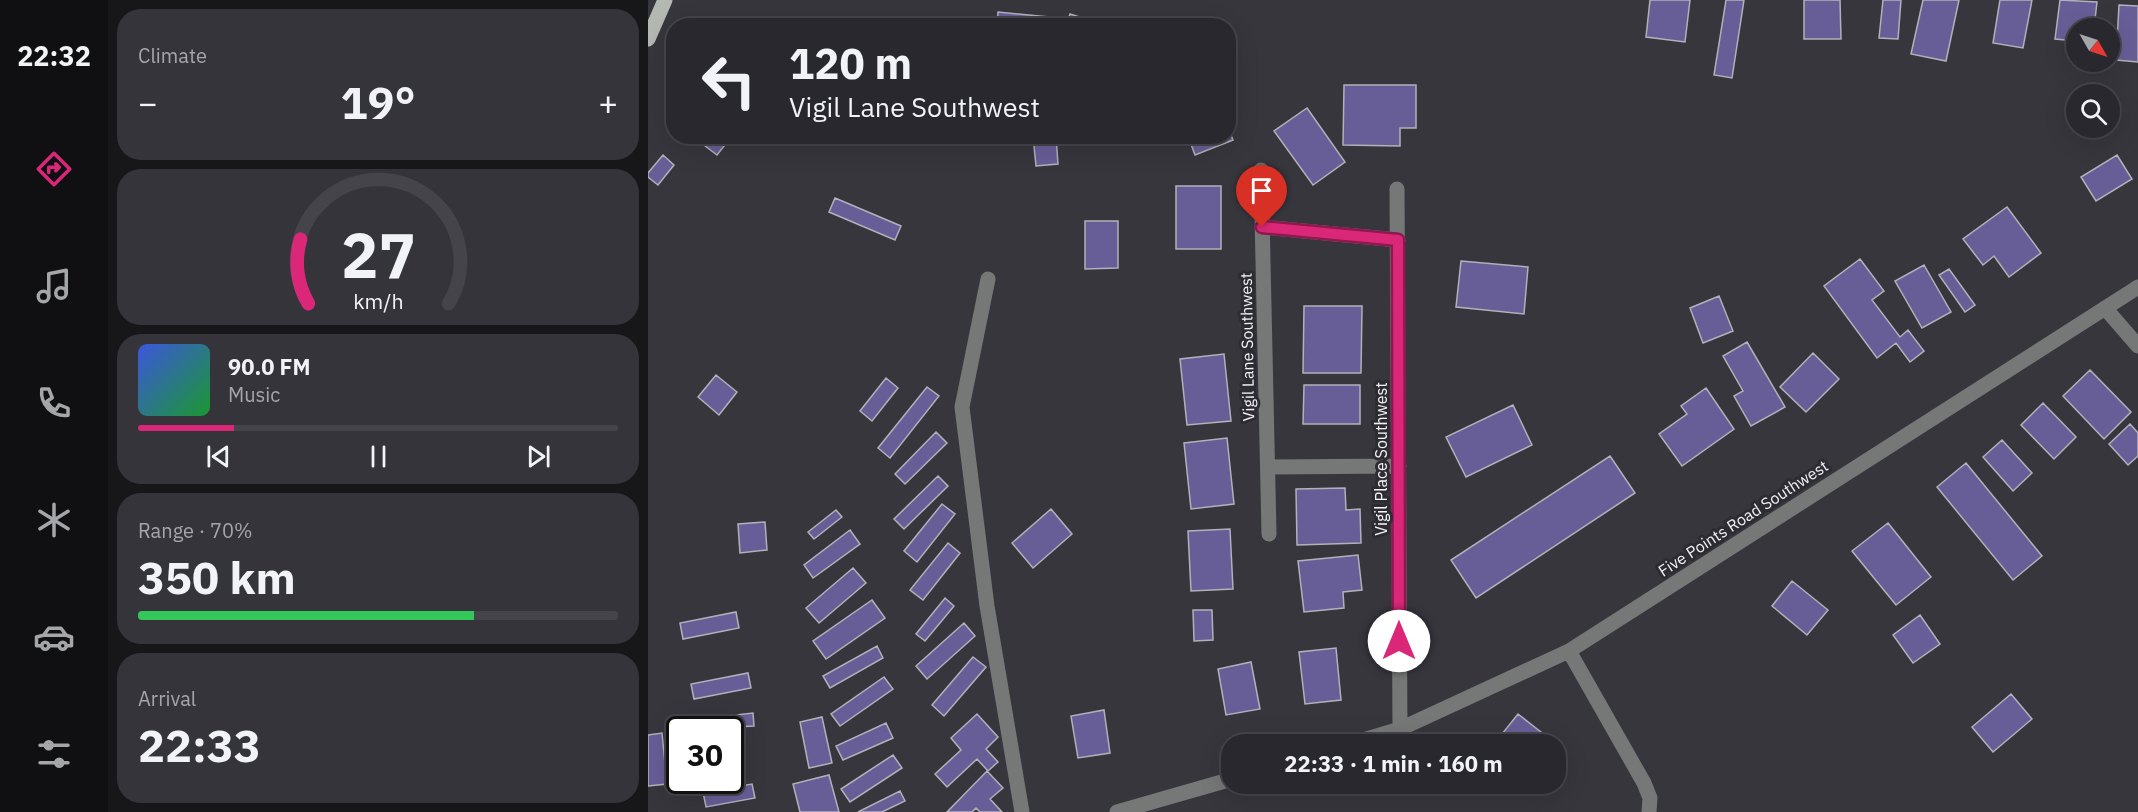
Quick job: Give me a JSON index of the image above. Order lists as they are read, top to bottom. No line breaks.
{"streets":{"street":["Vigil Lane Southwest","Vigil Place Southwest","Five Points Road Southwest"]},"crossings":[["Vigil Place Southwest","Five Points Road Southwest"]],"north":"bottom right","page":{"tabs":"22:32","tile":["Climate",["Range · 70%","350 km"],["Arrival","22:33"]],"turn":["120 m","Vigil Lane Southwest"],"heat":["−","19°","+"],"song":["90.0 FM","Music"],"limit":"30","trip":"22:33 · 1 min · 160 m","gauge":["27","km/h"]}}
